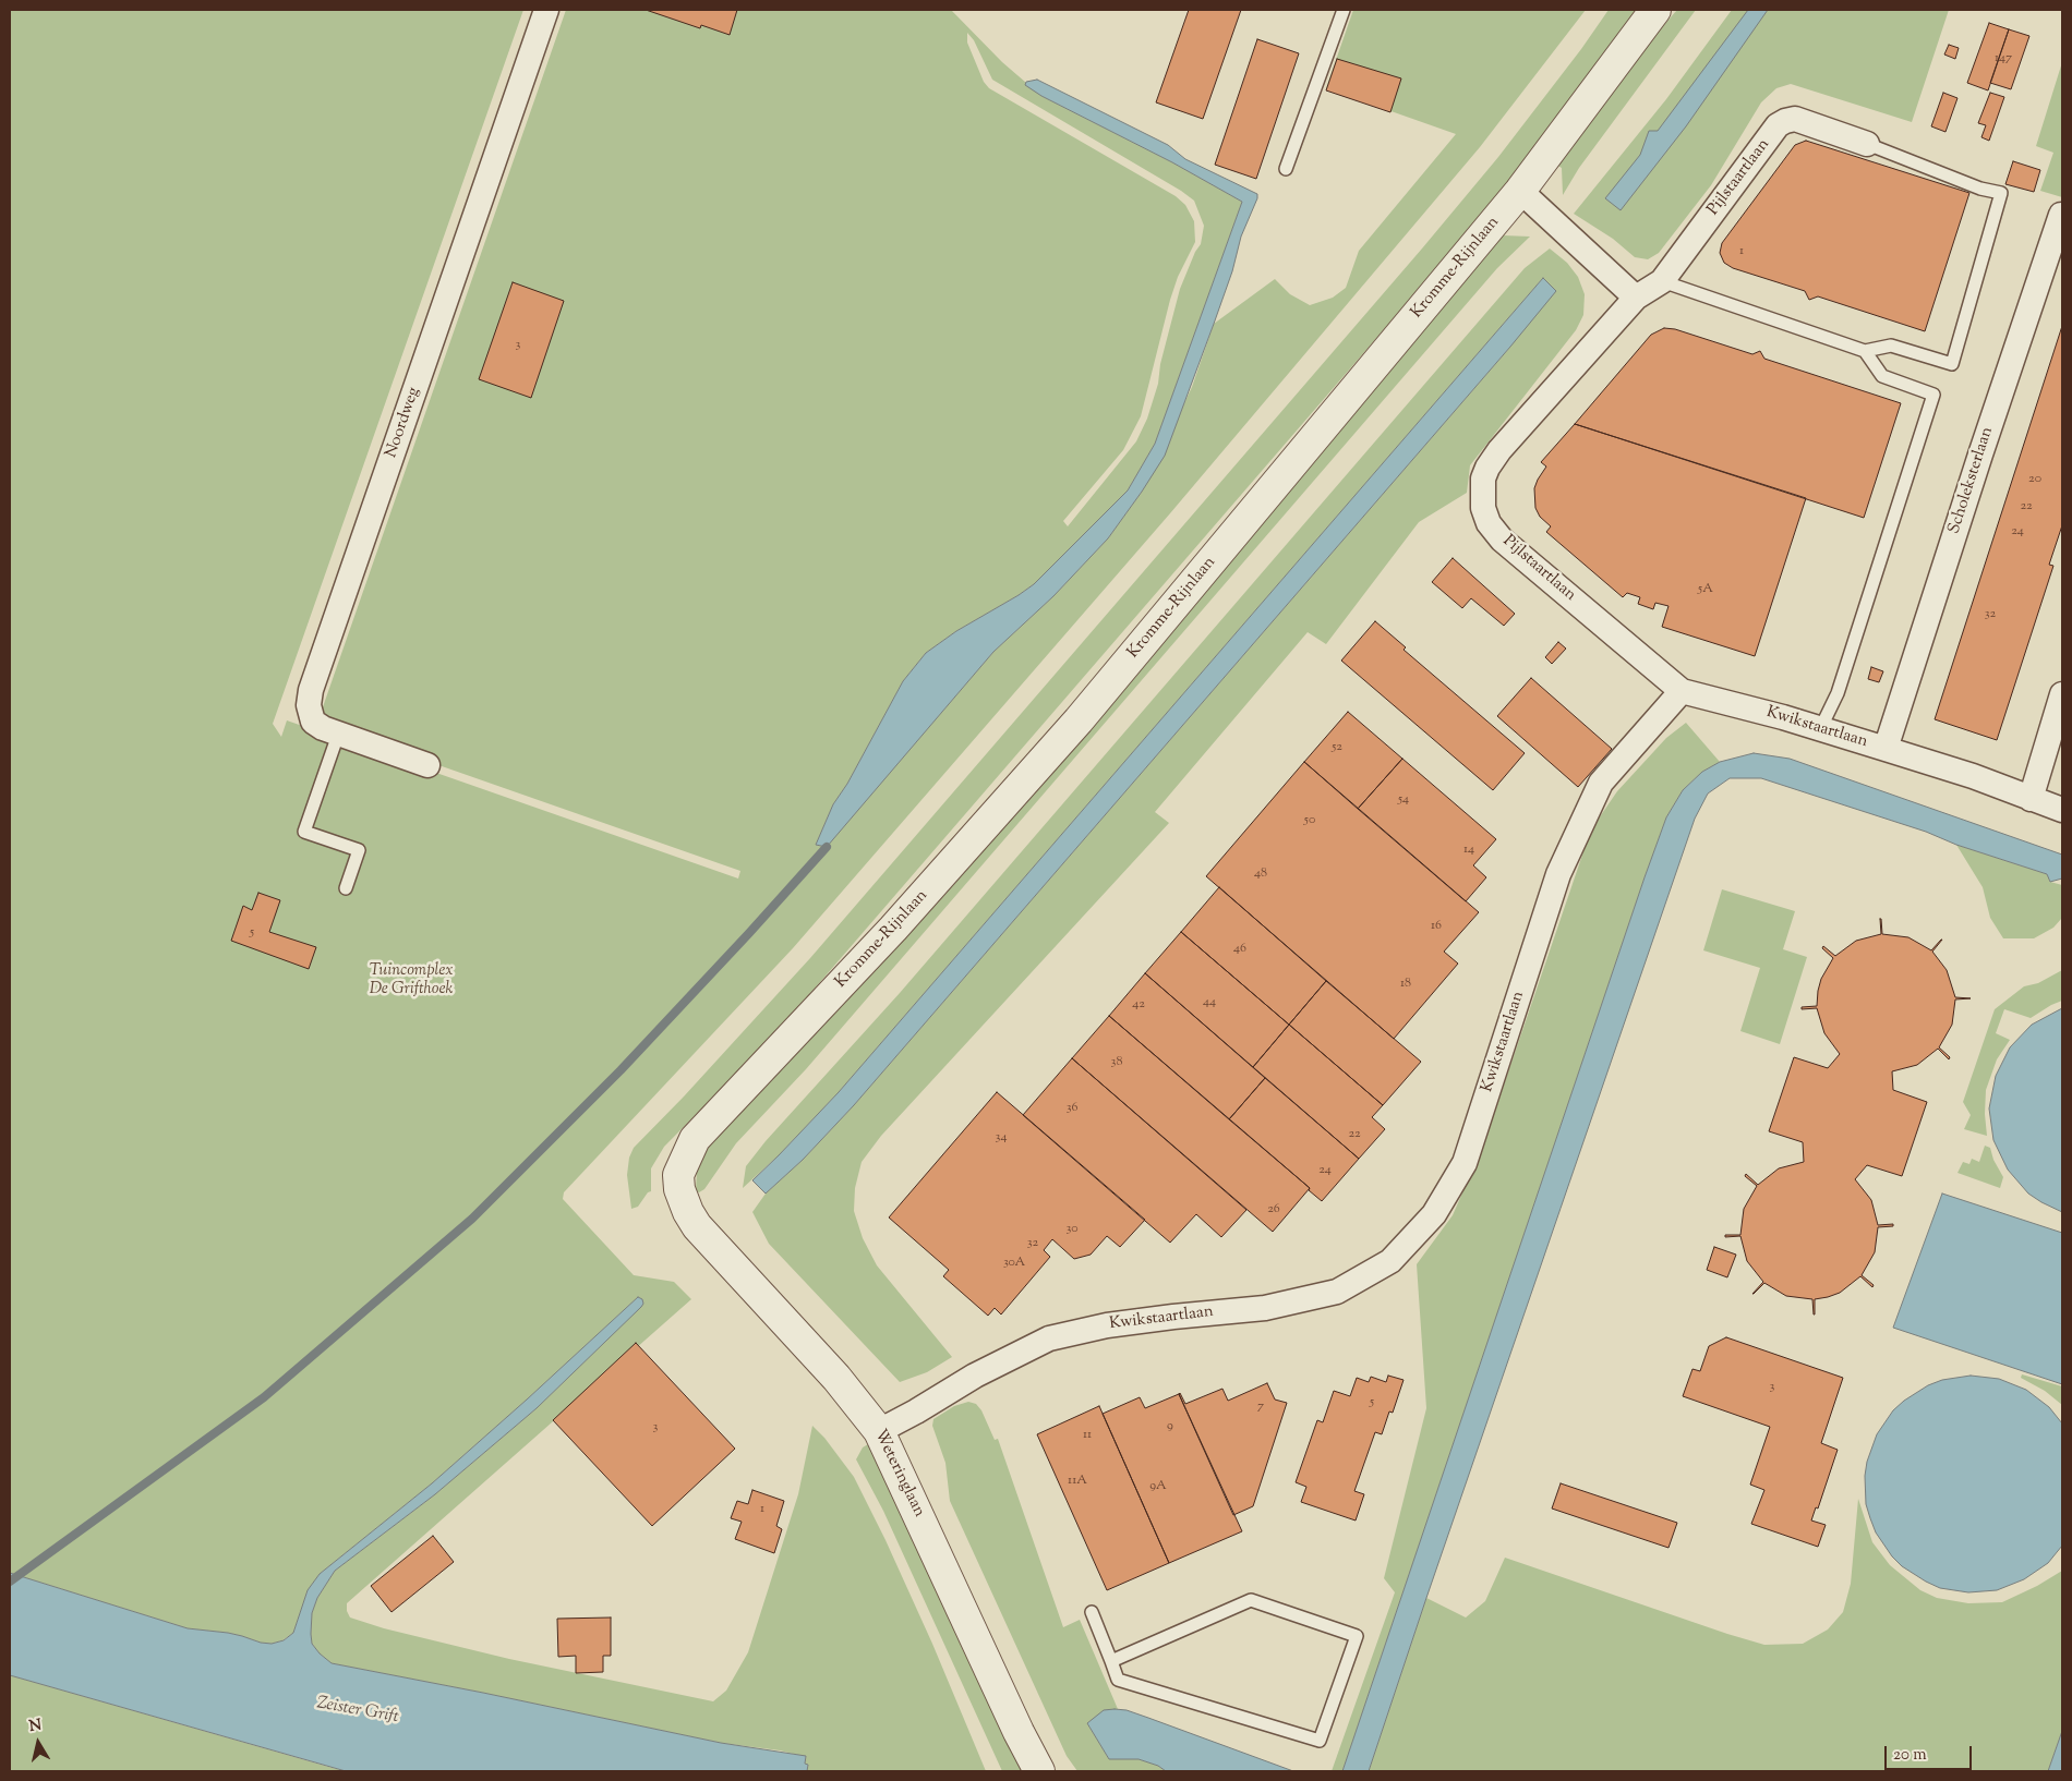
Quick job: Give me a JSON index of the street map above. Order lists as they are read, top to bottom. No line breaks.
{"streets":{"street":["Pijlstaartlaan","Kromme-Rijnlaan","Noordweg","Scholeksterlaan","Kwikstaartlaan","Weteringlaan"]},"crossings":[["Pijlstaartlaan","Kwikstaartlaan"],["Kromme-Rijnlaan","Weteringlaan"],["Scholeksterlaan","Kwikstaartlaan"],["Kwikstaartlaan","Weteringlaan"]],"water":["Zeister Grift"],"parks":["Tuincomplex De Grifthoek"],"house_numbers":["147","1","3","20","22","24","5A","32","52","54","50","14","48","16","5","46","18","44","42","38","36","22","34","24","26","30","32","30A","3","5","7","9","3","11","11A","9A","1"],"scale_bar":"20 m","north":"top"}
